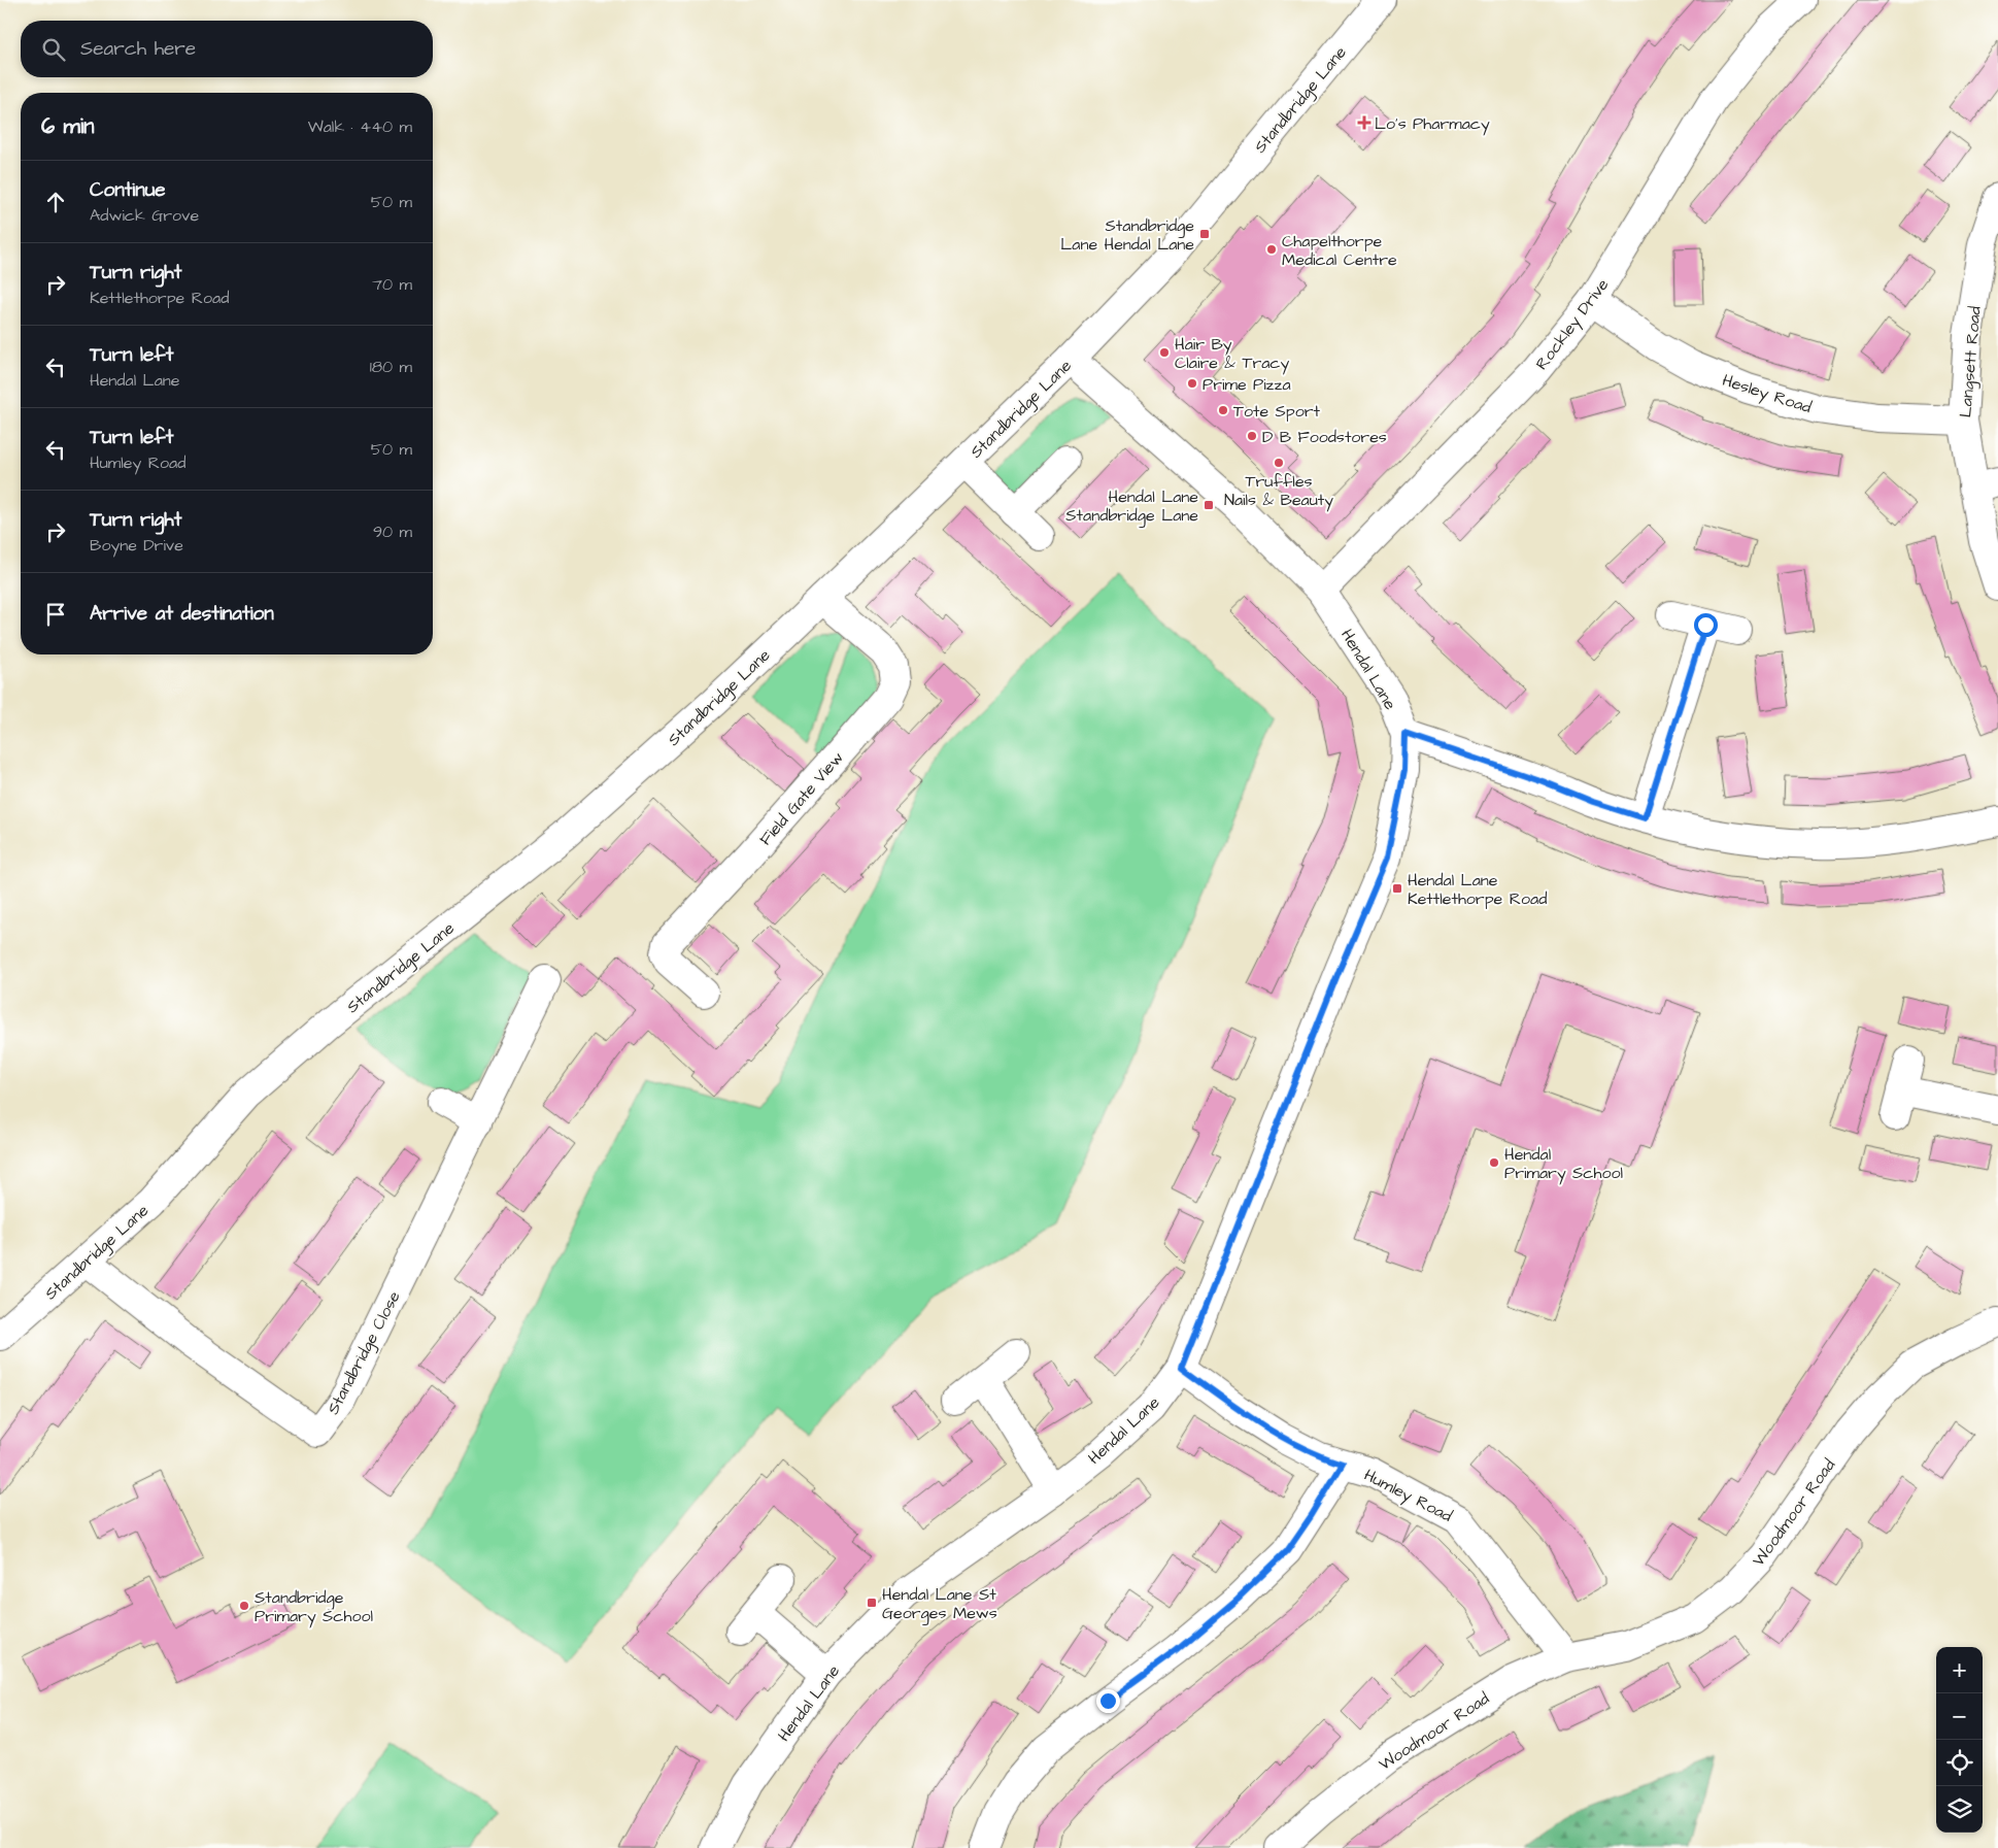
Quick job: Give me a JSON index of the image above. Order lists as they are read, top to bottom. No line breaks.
{"streets":{"street":["Standbridge Lane","Rockley Drive","Langsett Road","Hesley Road","Hendal Lane","Field Gate View","Standbridge Close","Humley Road","Woodmoor Road"]},"crossings":[["Standbridge Lane","Hendal Lane"],["Standbridge Lane","Field Gate View"],["Standbridge Lane","Standbridge Close"],["Rockley Drive","Hesley Road"],["Rockley Drive","Hendal Lane"],["Langsett Road","Hesley Road"],["Hendal Lane","Humley Road"],["Humley Road","Woodmoor Road"]],"places":{"health":["Lo's Pharmacy"],"transit":["Standbridge Lane Hendal Lane","Hendal Lane Standbridge Lane","Hendal Lane Kettlethorpe Road","Hendal Lane St Georges Mews"],"other":["Chapelthorpe Medical Centre","Hair By Claire & Tracy","Prime Pizza","Tote Sport","D B Foodstores","Truffles Nails & Beauty","Hendal Primary School","Standbridge Primary School"]},"page":{"search":"Search here","heading":["6 min","Walk · 440 m"],"list":[["Continue","Adwick Grove","50 m"],["Turn right","Kettlethorpe Road","70 m"],["Turn left","Hendal Lane","180 m"],["Turn left","Humley Road","50 m"],["Turn right","Boyne Drive","90 m"],"Arrive at destination"],"map_buttons":["+","−"]}}
